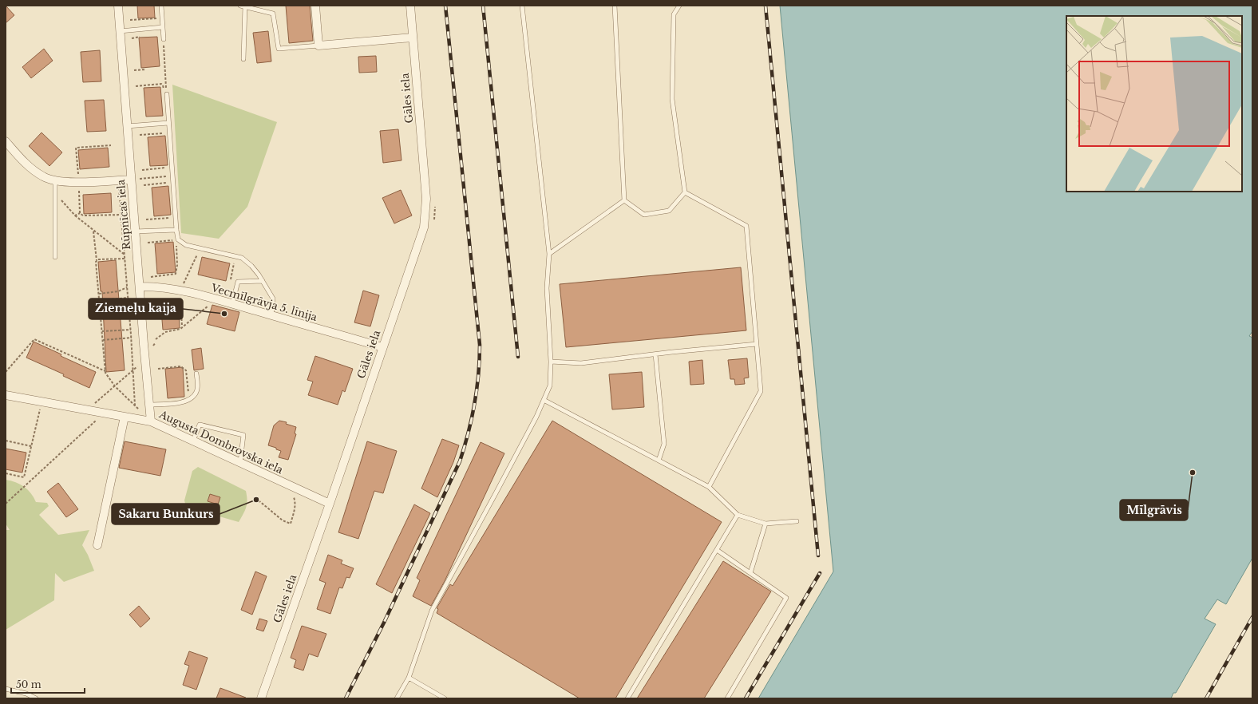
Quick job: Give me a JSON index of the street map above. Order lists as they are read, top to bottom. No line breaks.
{"streets":{"street":["Gāles iela","Rūpnīcas iela","Vecmīlgrāvja 5. līnija","Augusta Dombrovska iela"]},"crossings":[["Gāles iela","Vecmīlgrāvja 5. līnija"],["Gāles iela","Augusta Dombrovska iela"],["Rūpnīcas iela","Vecmīlgrāvja 5. līnija"],["Rūpnīcas iela","Augusta Dombrovska iela"]],"places":["Ziemeļu kaija","Mīlgrāvis","Sakaru Bunkurs"],"scale_bar":"50 m"}
